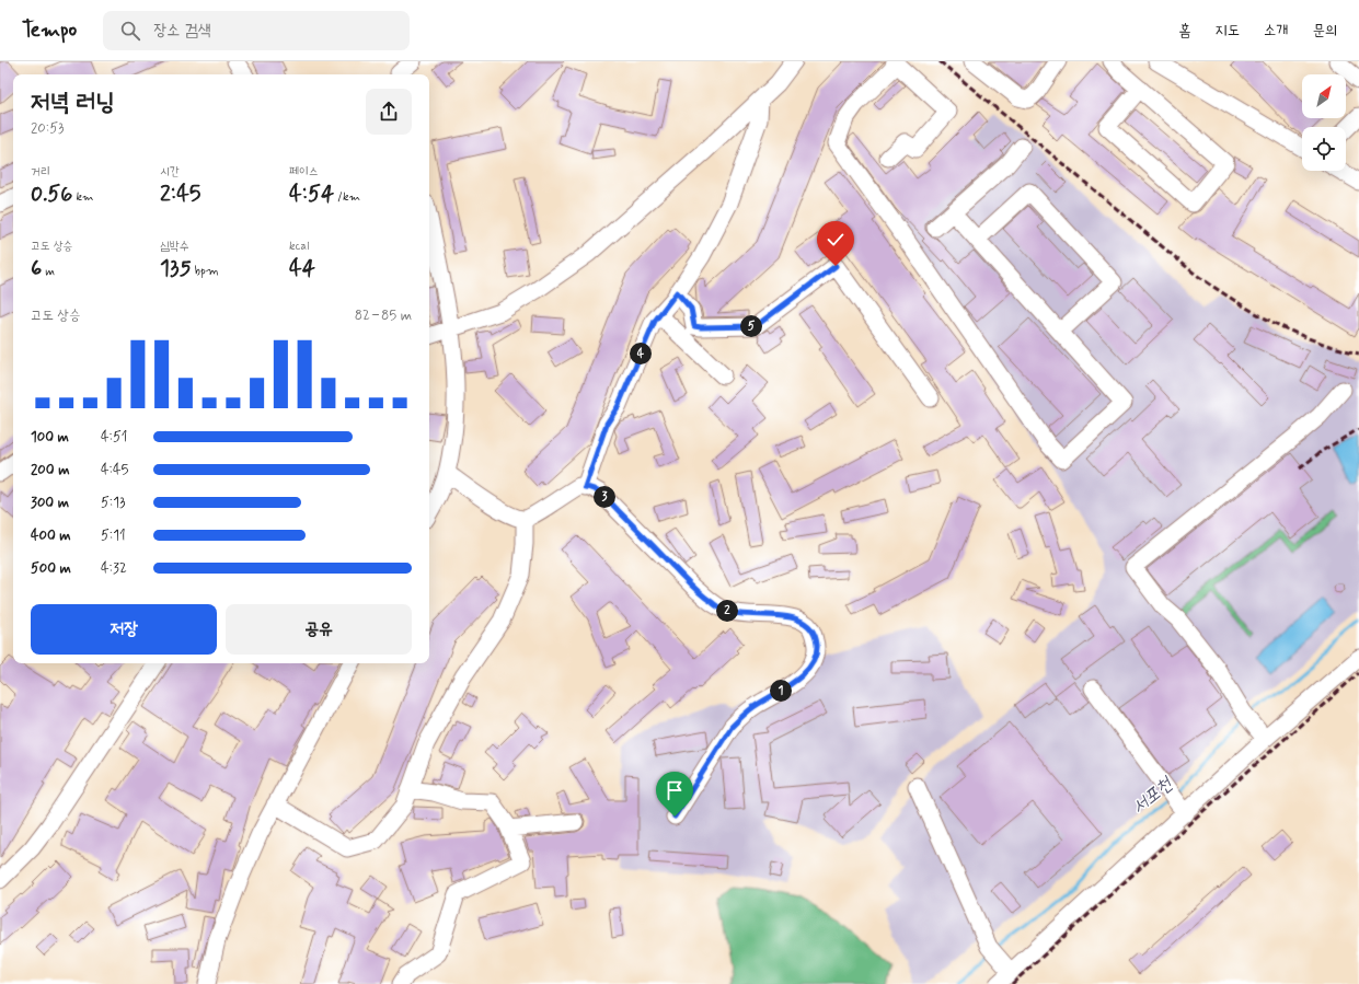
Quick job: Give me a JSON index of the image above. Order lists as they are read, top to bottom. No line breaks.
{"water":["서포천"],"north":"top right","page":{"header":"Tempo","search":"장소 검색","nav":["홈","지도","소개","문의"],"heading":["저녁 러닝","20:53"],"stats":[["거리","0.56 km"],["시간","2:45"],["페이스","4:54 /km"],["고도 상승","6 m"],["심박수","135 bpm"],["kcal","44"]],"chart":["고도 상승","82–85 m"],"pins":["5","4","3","2","1"],"list":[{"name":"100 m","note":"4:51"},{"name":"200 m","note":"4:45"},{"name":"300 m","note":"5:13"},{"name":"400 m","note":"5:11"},{"name":"500 m","note":"4:32"}],"buttons":["저장","공유"]}}
